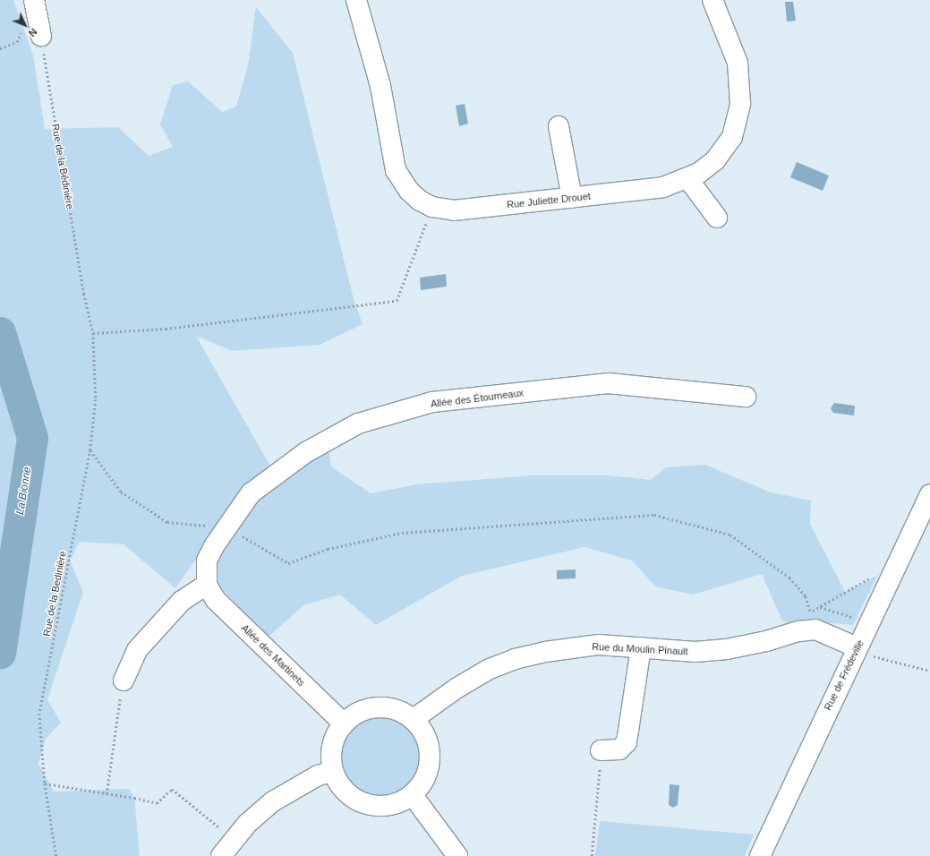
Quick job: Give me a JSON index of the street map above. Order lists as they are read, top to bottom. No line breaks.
{"streets":{"street":["Rue Juliette Drouet","Allée des Étourneaux","Rue du Moulin Pinault","Allée des Martinets","Rue de Frédeville"],"path":["Rue de la Bédinière","Rue de la Bedinière"]},"crossings":[["Rue de la Bédinière","Rue de la Bedinière"],["Allée des Étourneaux","Allée des Martinets"],["Rue du Moulin Pinault","Allée des Martinets"]],"water":["La Bionne"],"north":"bottom right"}
